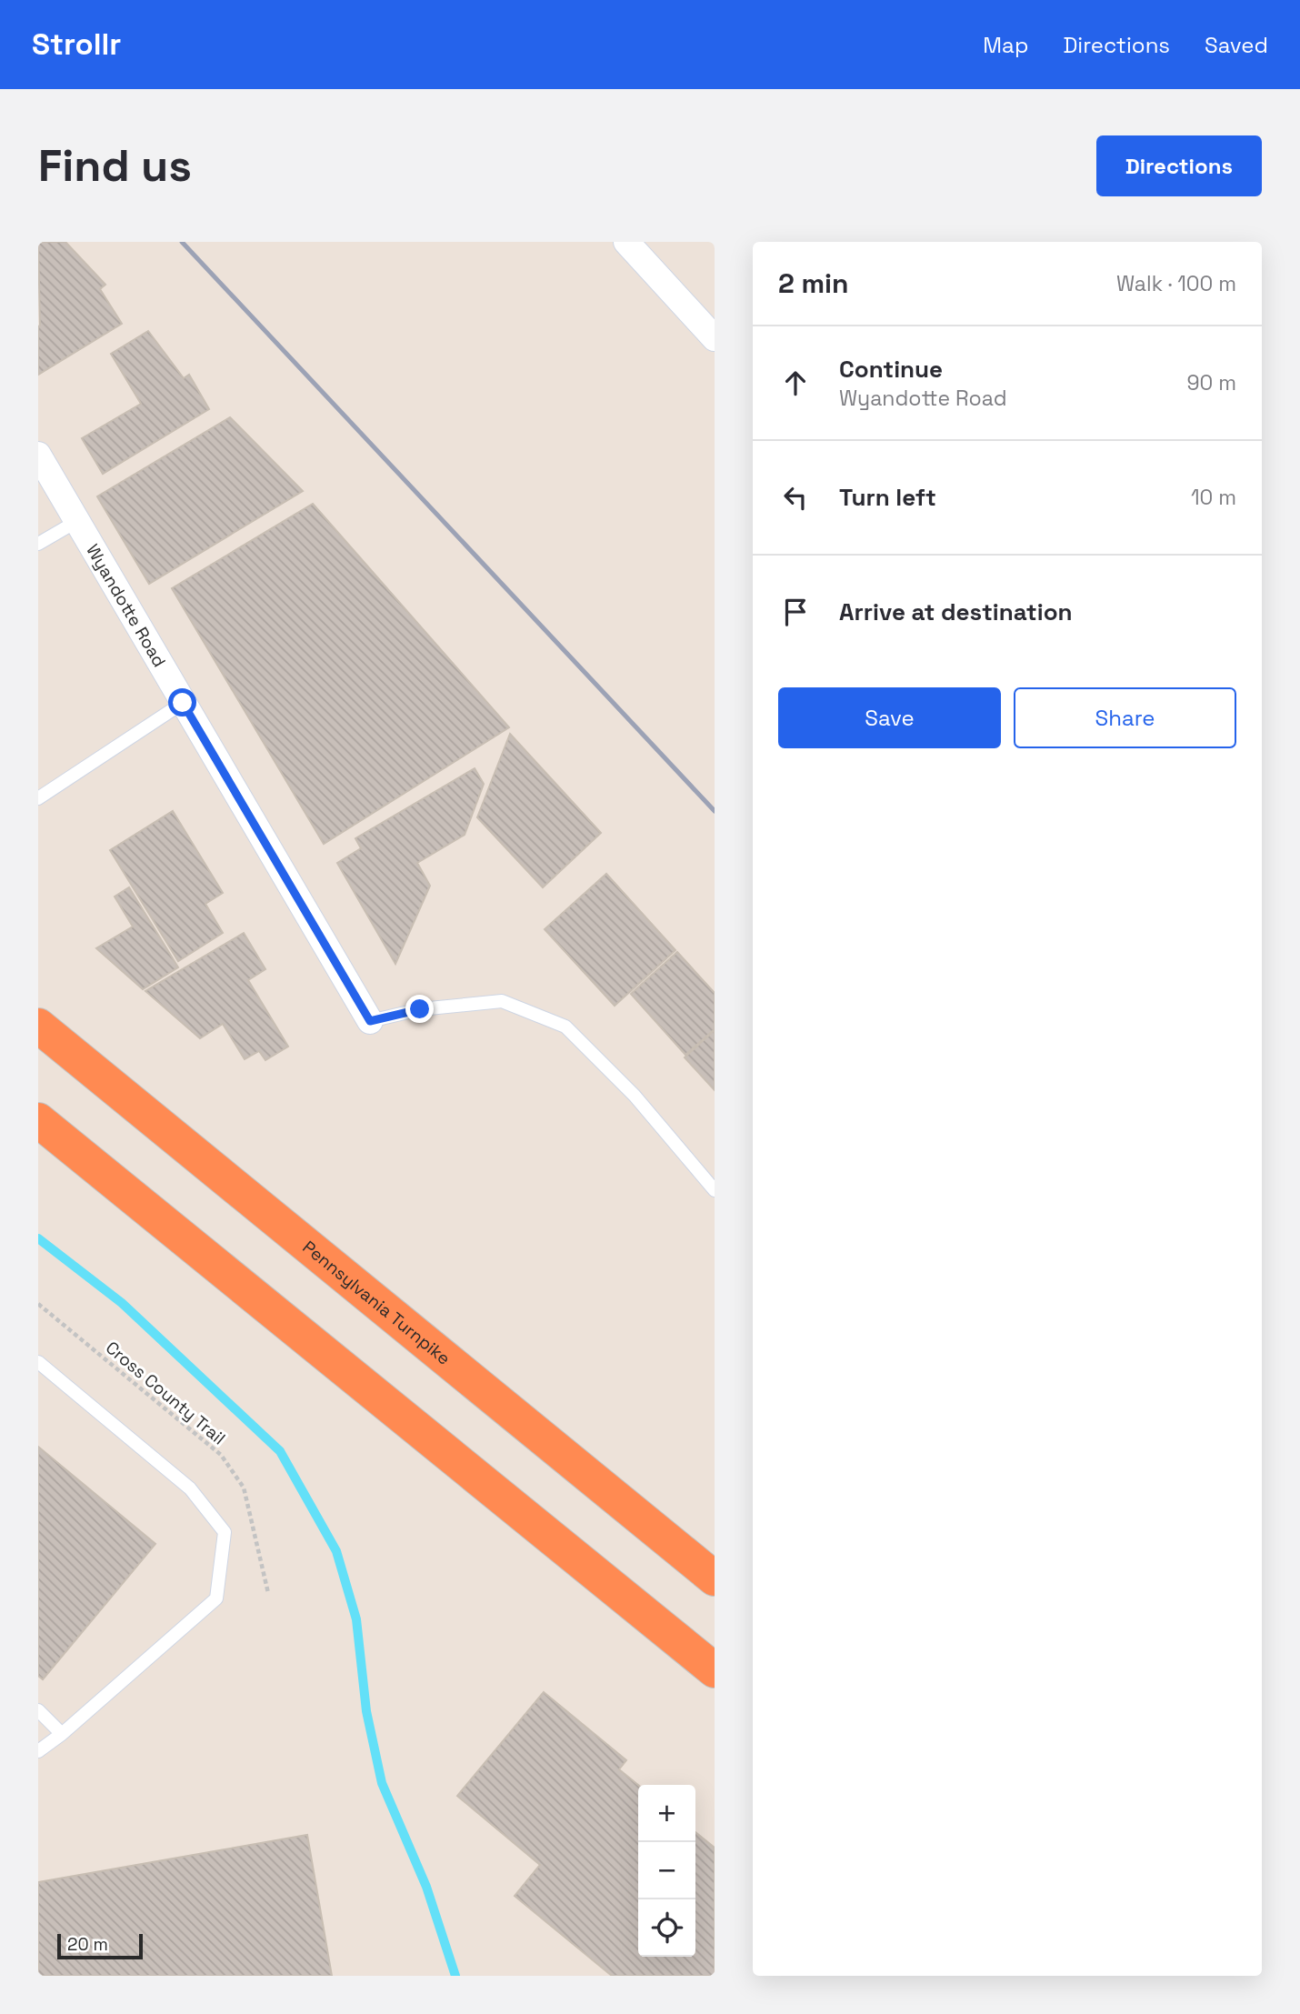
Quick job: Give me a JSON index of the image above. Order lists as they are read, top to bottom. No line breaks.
{"streets":{"highway":["Pennsylvania Turnpike"],"street":["Wyandotte Road"],"path":["Cross County Trail"]},"scale_bar":"20 m","page":{"header":"Strollr","nav":["Map","Directions","Saved"],"buttons":["Directions",["Save","Share"]],"title":"Find us","heading":["2 min","Walk · 100 m"],"list":[["Continue","Wyandotte Road","90 m"],["Turn left","10 m"],"Arrive at destination"],"map_buttons":["+","−"],"scale":"20 m"}}
